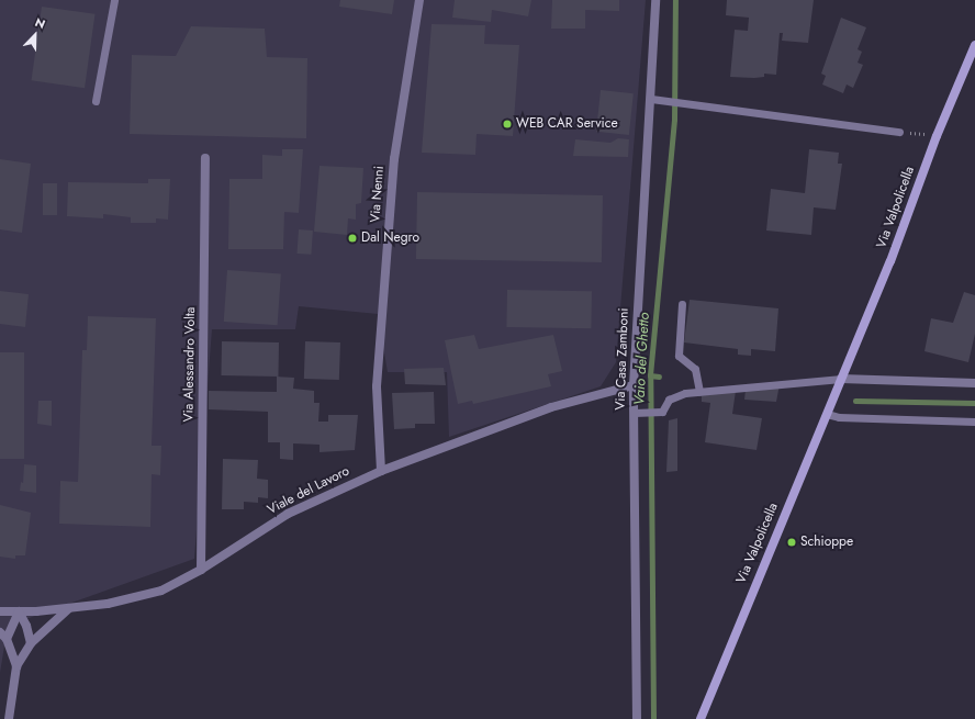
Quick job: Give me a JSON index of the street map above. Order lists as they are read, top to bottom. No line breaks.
{"streets":{"main road":["Via Valpolicella"],"street":["Via Nenni","Via Casa Zamboni","Via Alessandro Volta","Viale del Lavoro"]},"crossings":[["Via Nenni","Viale del Lavoro"],["Via Casa Zamboni","Viale del Lavoro"],["Via Alessandro Volta","Viale del Lavoro"]],"water":["Vaio del Ghetto"],"places":["WEB CAR Service","Dal Negro","Schioppe"],"north":"top right"}
